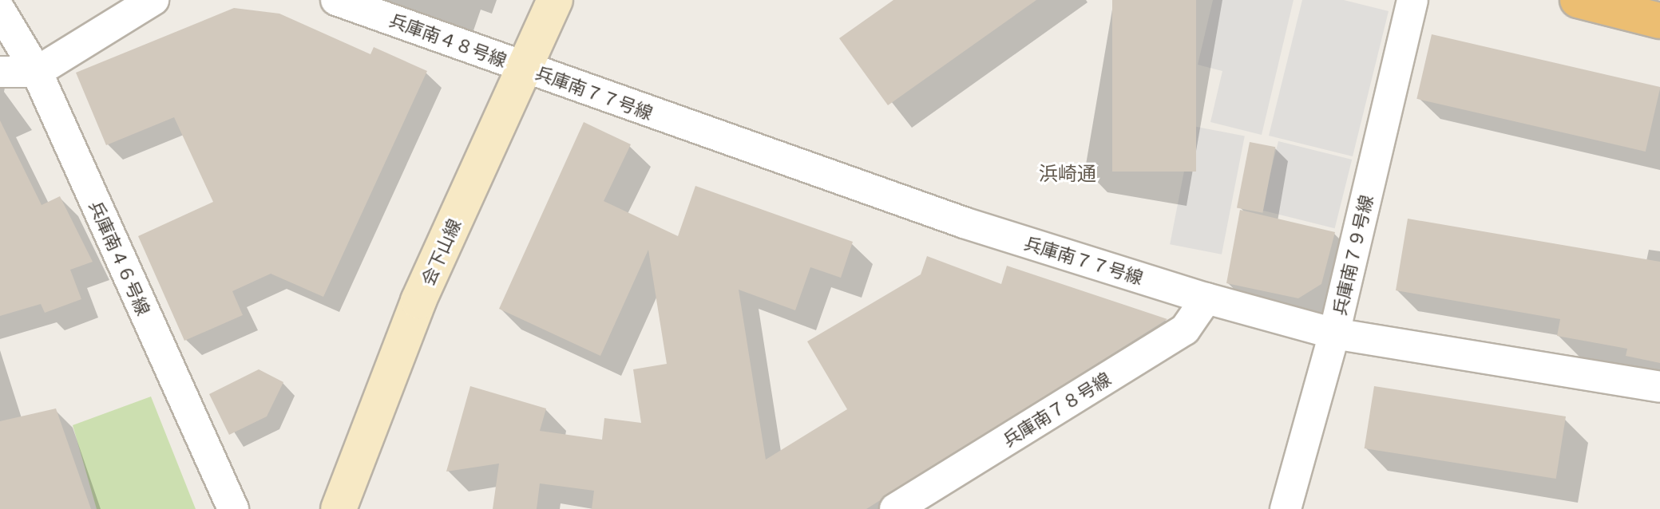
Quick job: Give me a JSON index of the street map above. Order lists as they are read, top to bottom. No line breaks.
{"streets":{"street":["兵庫南４８号線","兵庫南７７号線","会下山線","兵庫南７９号線","兵庫南４６号線","兵庫南７８号線"]},"crossings":[["兵庫南４８号線","兵庫南７７号線"],["兵庫南４８号線","会下山線"],["兵庫南７７号線","会下山線"],["兵庫南７７号線","兵庫南７９号線"],["兵庫南７７号線","兵庫南７８号線"]],"districts":["浜崎通"]}
